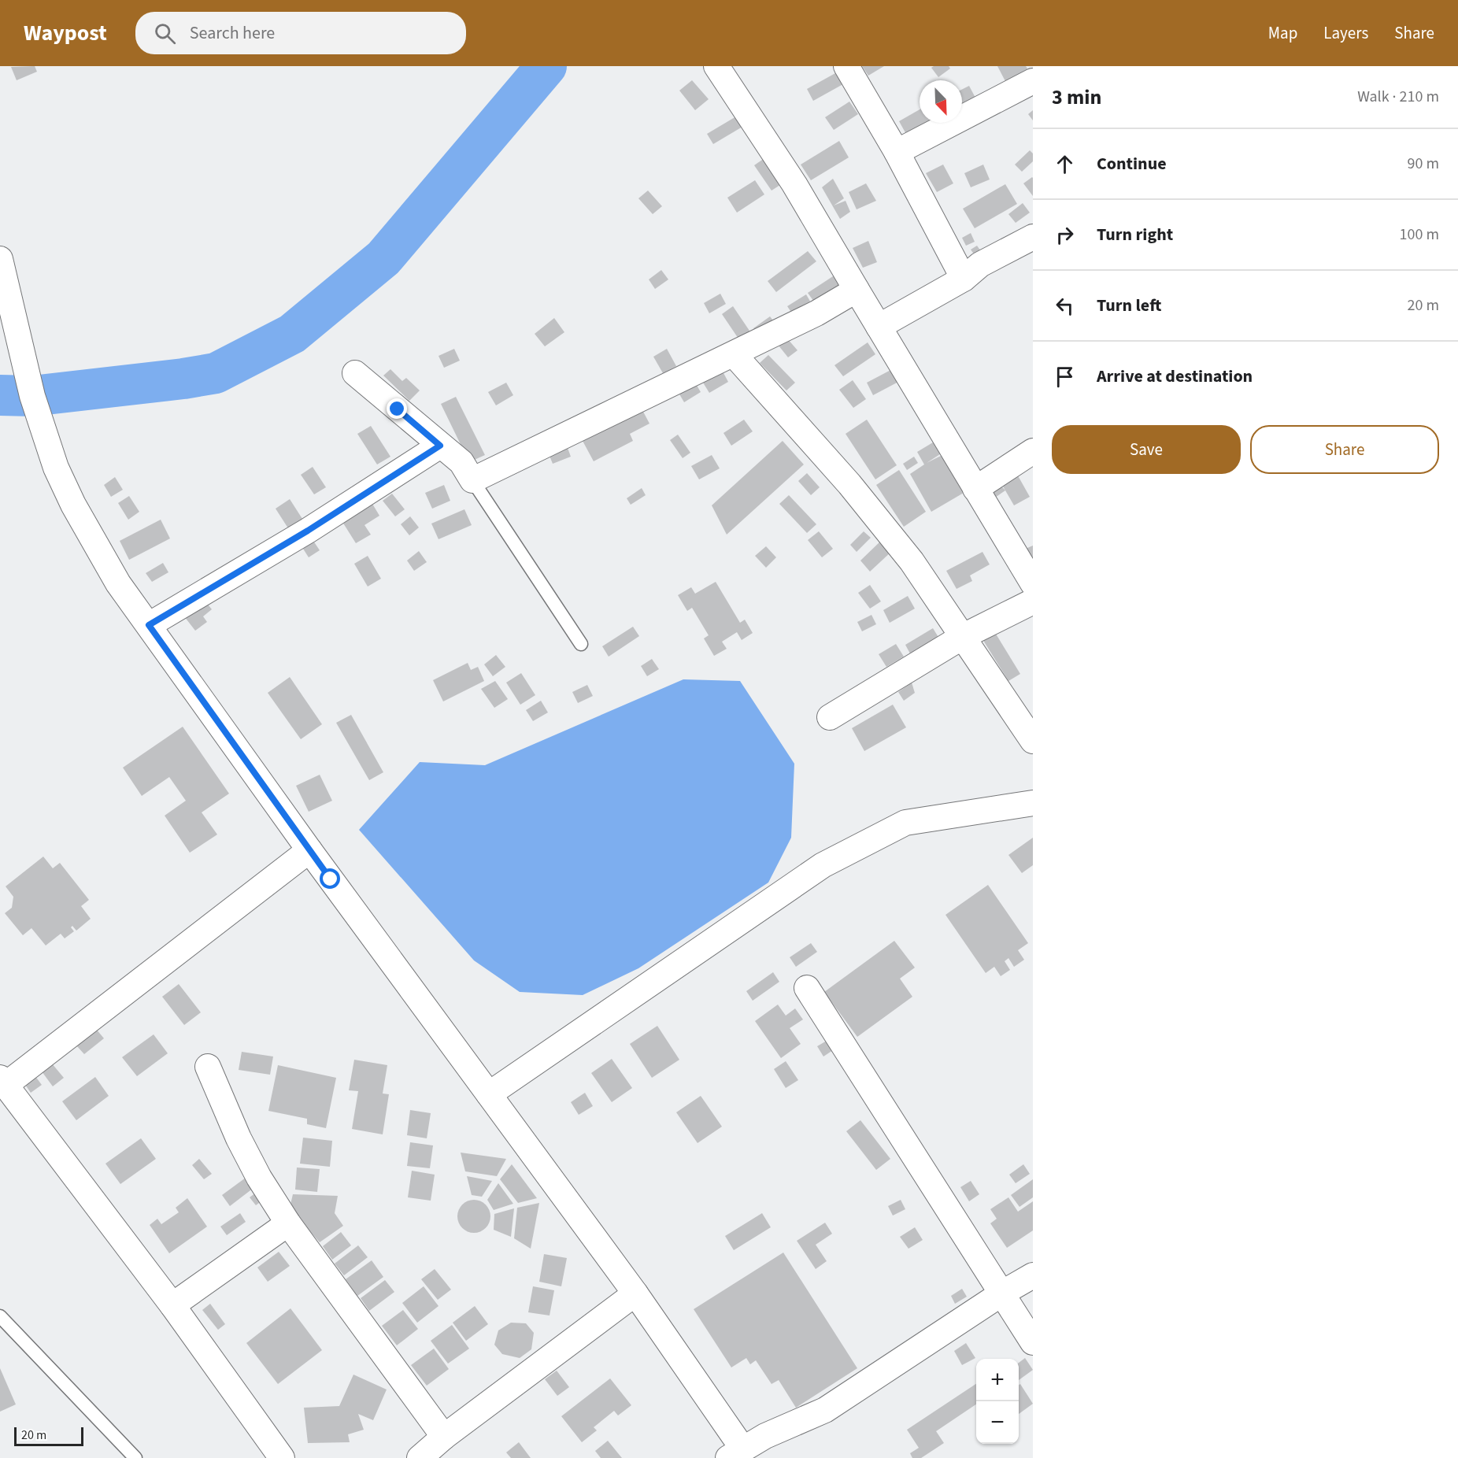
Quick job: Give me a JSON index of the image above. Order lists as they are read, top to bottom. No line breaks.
{"scale_bar":"20 m","north":"bottom right","page":{"header":"Waypost","search":"Search here","nav":["Map","Layers","Share"],"heading":["3 min","Walk · 210 m"],"list":[["Continue","90 m"],["Turn right","100 m"],["Turn left","20 m"],"Arrive at destination"],"buttons":["Save","Share"],"map_buttons":["+","−"],"scale":"20 m"}}
